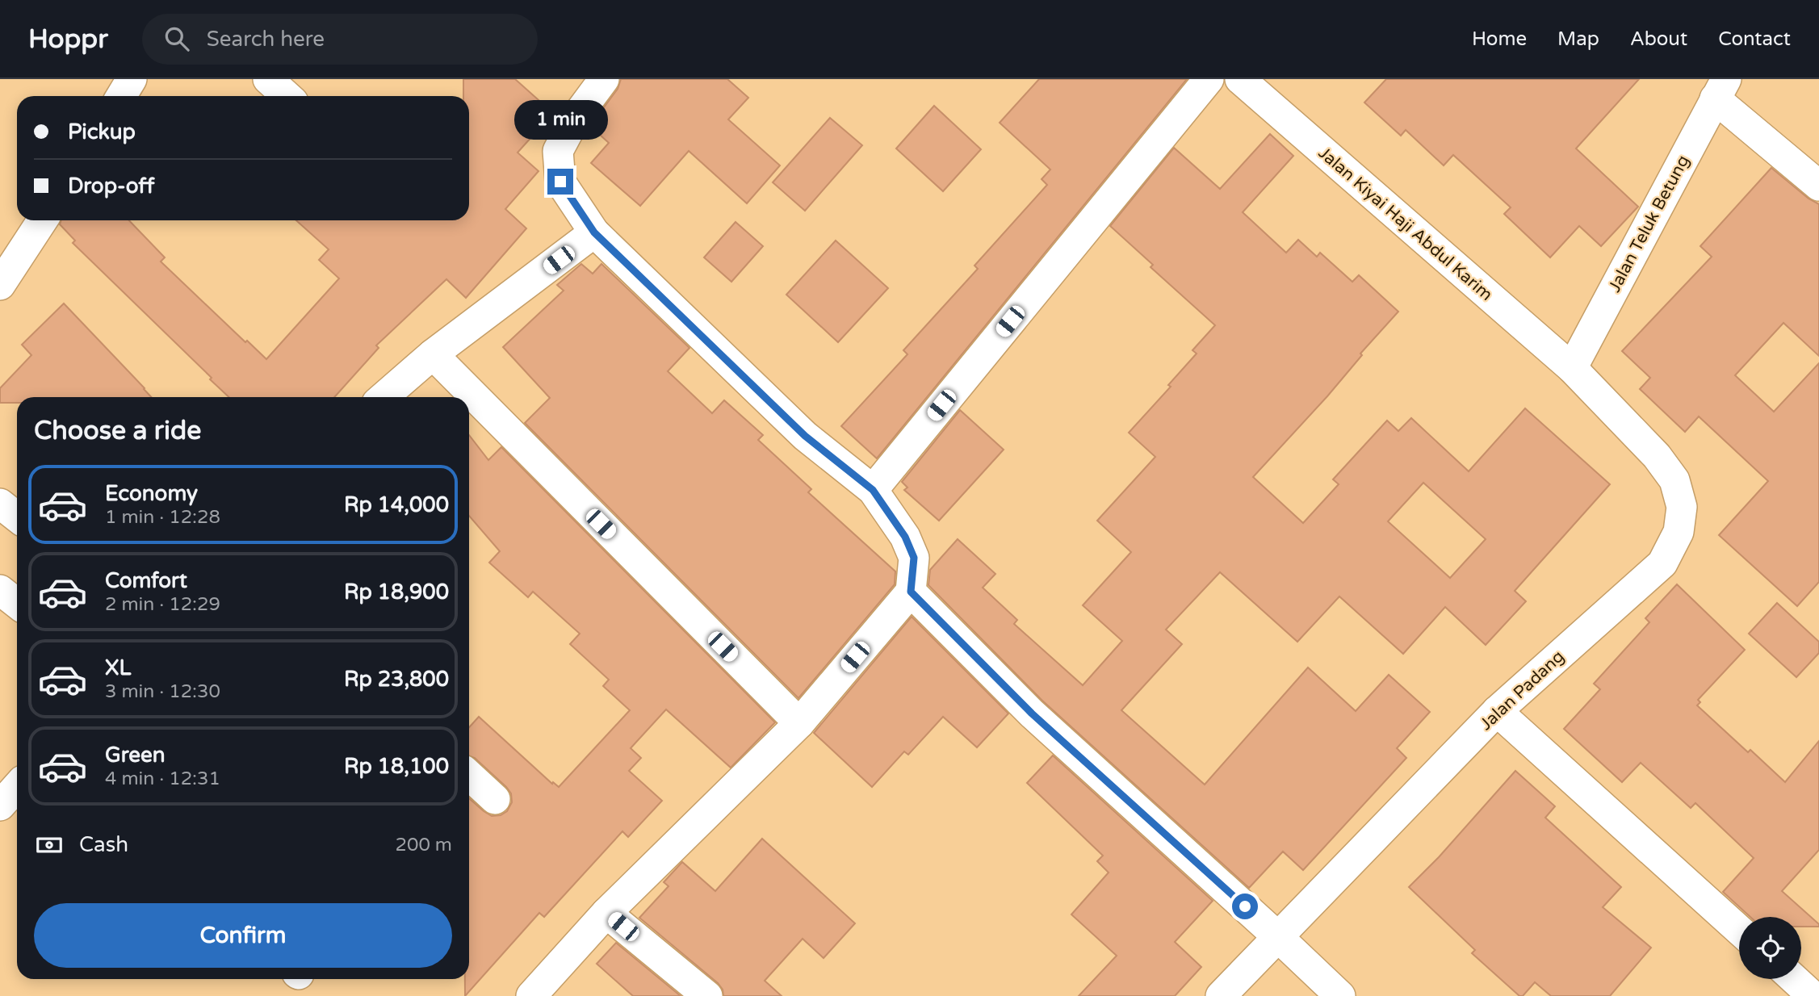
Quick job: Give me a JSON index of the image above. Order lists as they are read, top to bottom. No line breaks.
{"streets":{"street":["Jalan Kiyai Haji Abdul Karim","Jalan Teluk Betung","Jalan Padang"]},"crossings":[["Jalan Kiyai Haji Abdul Karim","Jalan Teluk Betung"],["Jalan Kiyai Haji Abdul Karim","Jalan Padang"],["Jalan Teluk Betung","Jalan Padang"]],"page":{"header":"Hoppr","search":"Search here","nav":["Home","Map","About","Contact"],"banner":["Pickup","Drop-off"],"bubble":"1 min","heading":"Choose a ride","list":[{"name":"Economy","note":"1 min · 12:28","value":"Rp 14,000"},{"name":"Comfort","note":"2 min · 12:29","value":"Rp 18,900"},{"name":"XL","note":"3 min · 12:30","value":"Rp 23,800"},{"name":"Green","note":"4 min · 12:31","value":"Rp 18,100"}],"pay":["Cash","200 m"],"buttons":"Confirm"}}
